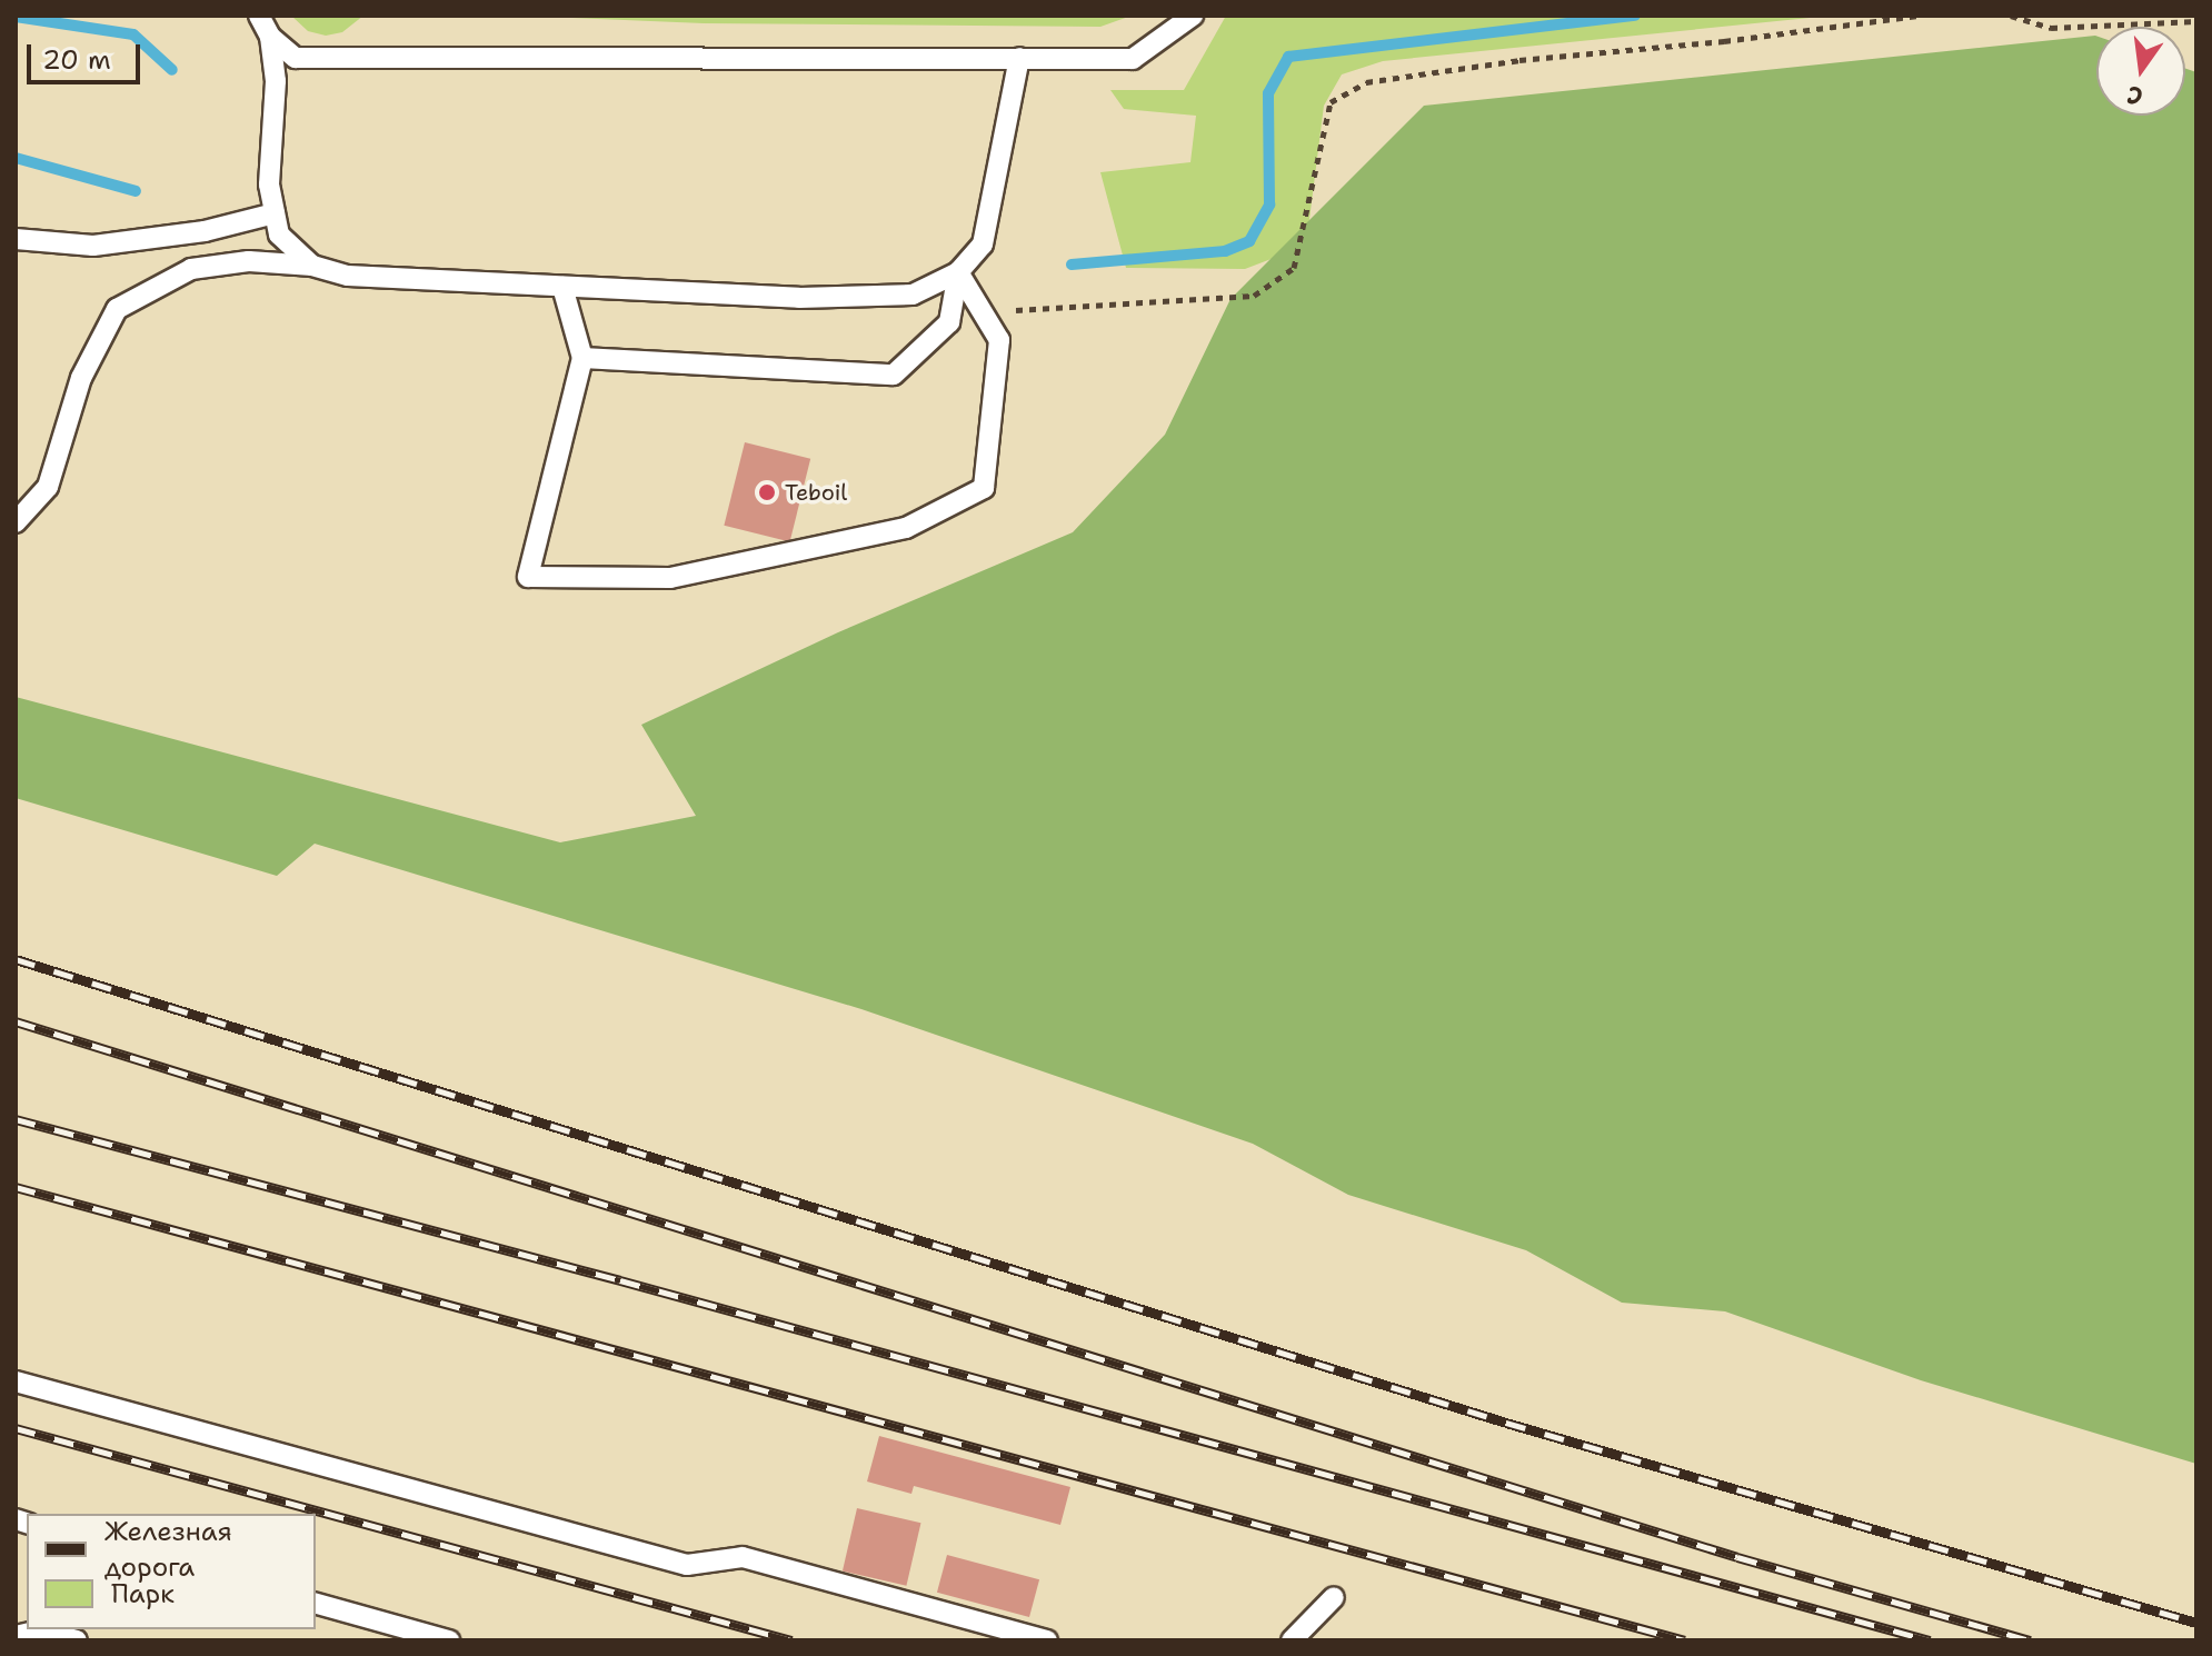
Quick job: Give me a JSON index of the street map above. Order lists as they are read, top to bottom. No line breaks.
{"places":["Teboil"],"legend":["Железная дорога","Парк"],"scale_bar":"20 m","north":"bottom"}
